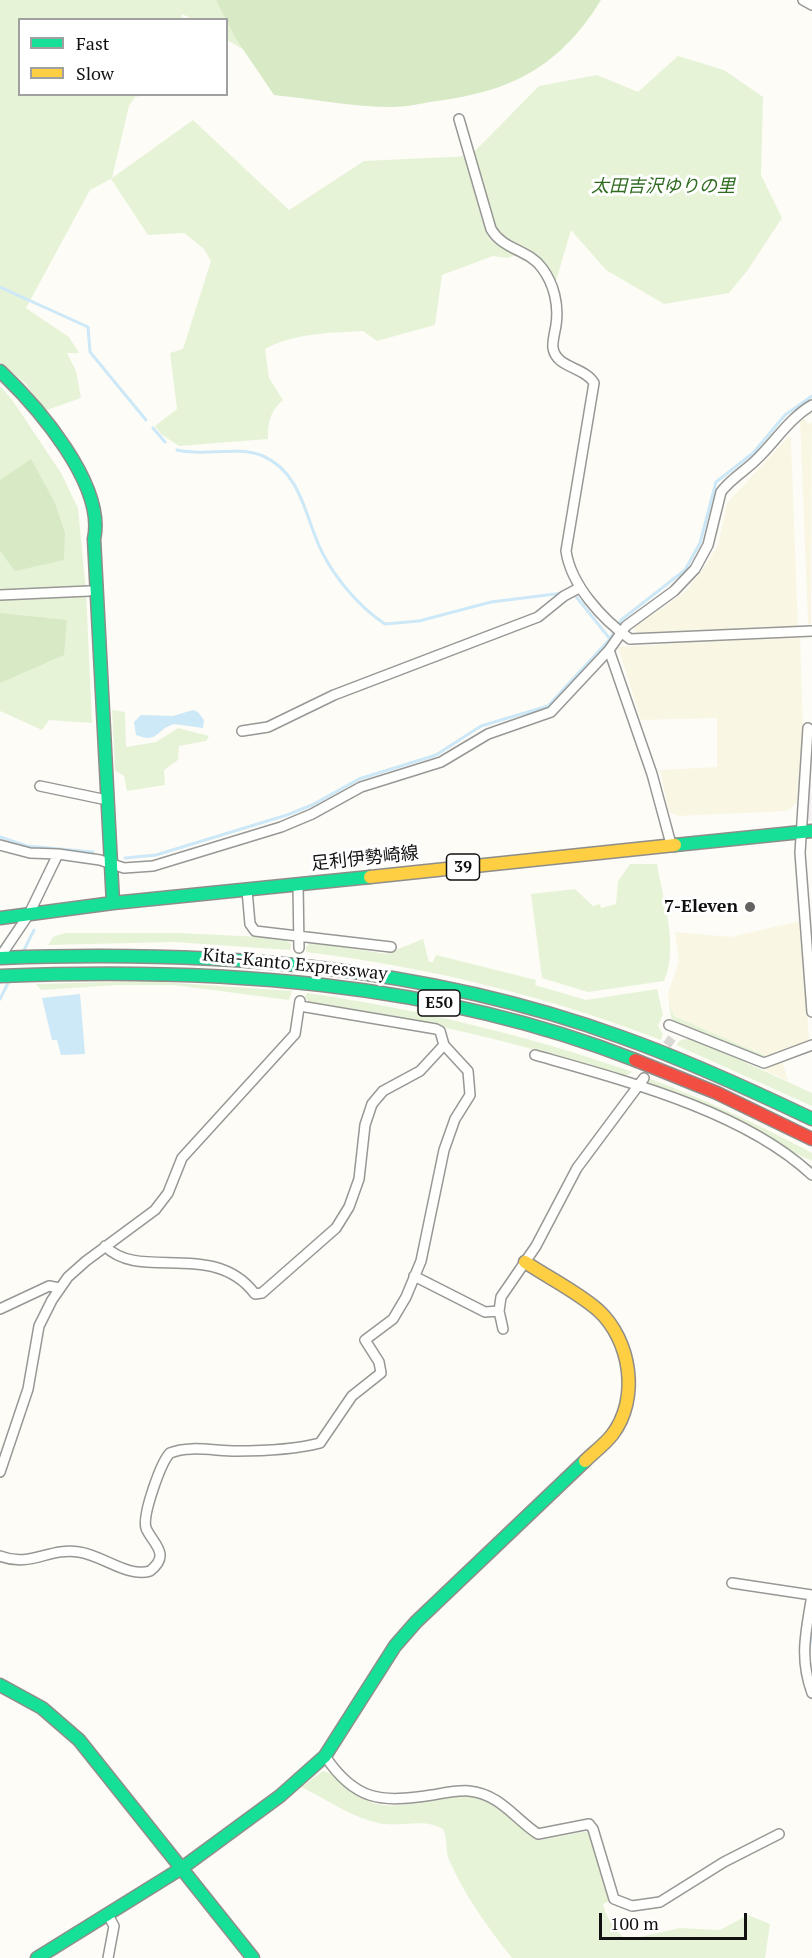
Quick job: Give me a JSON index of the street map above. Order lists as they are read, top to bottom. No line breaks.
{"streets":{"main road":["足利伊勢崎線","39","Kita-Kanto Expressway","E50"]},"parks":["太田吉沢ゆりの里"],"places":["7-Eleven"],"legend":["Fast","Slow"],"scale_bar":"100 m"}
